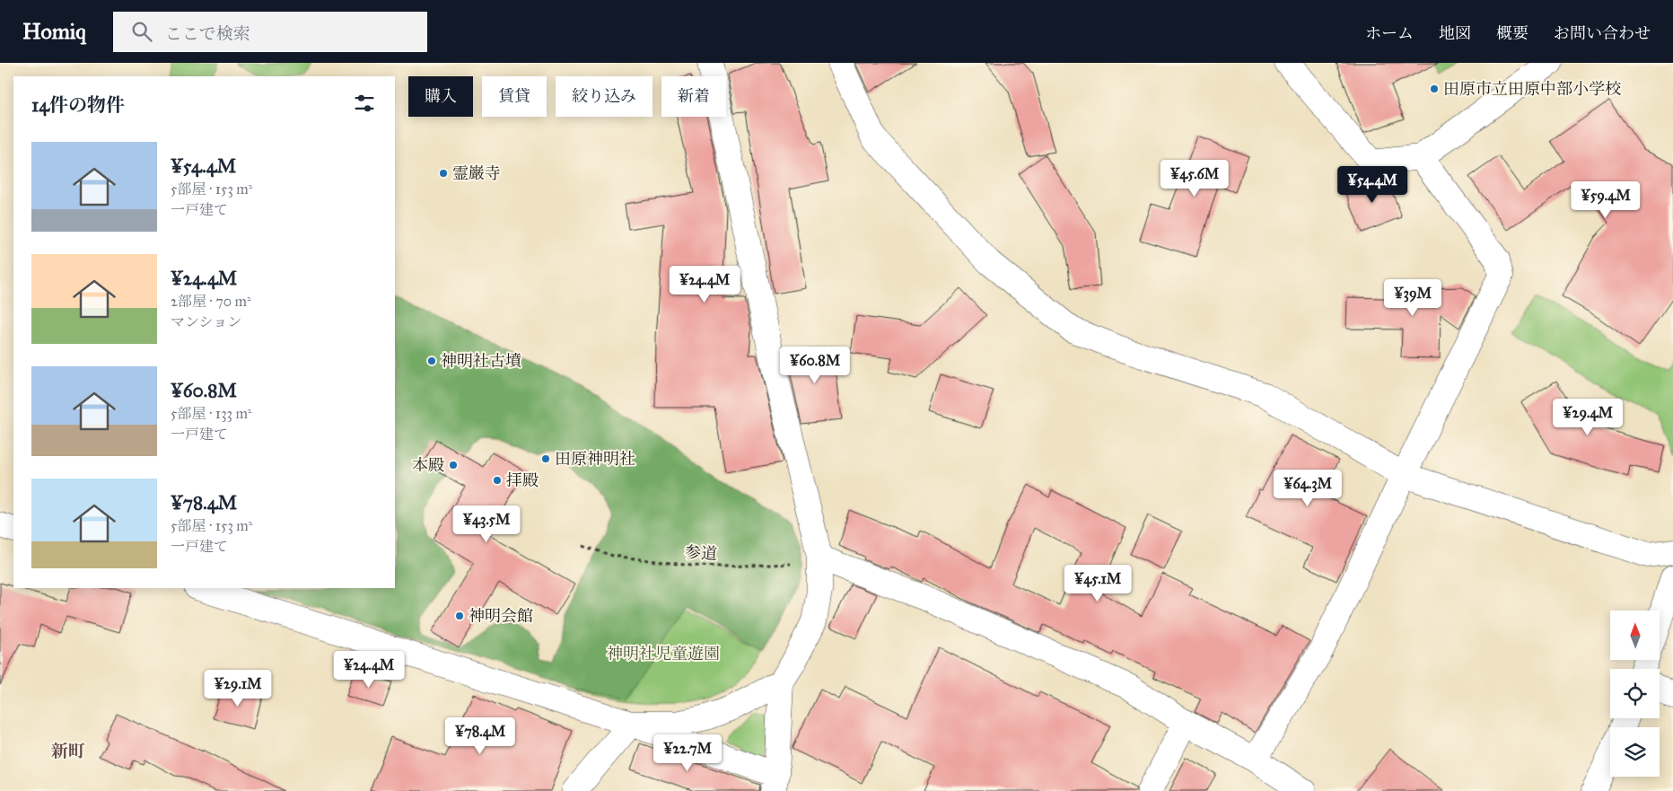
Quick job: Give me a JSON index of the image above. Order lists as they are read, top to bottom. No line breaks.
{"streets":{"path":["参道"]},"districts":["新町"],"parks":["神明社児童遊園"],"places":["田原市立田原中部小学校","霊巌寺","神明社古墳","田原神明社","本殿","拝殿","神明会館"],"north":"top","page":{"header":"Homiq","search":"ここで検索","nav":["ホーム","地図","概要","お問い合わせ"],"chip":["購入","賃貸","絞り込み","新着"],"heading":"14件の物件","list":[{"name":"¥54.4M","note":"5部屋 · 153 m² · 一戸建て"},{"name":"¥24.4M","note":"2部屋 · 70 m² · マンション"},{"name":"¥60.8M","note":"5部屋 · 133 m² · 一戸建て"},{"name":"¥78.4M","note":"5部屋 · 153 m² · 一戸建て"}],"price":["¥45.6M","¥54.4M","¥59.4M","¥24.4M","¥39M","¥60.8M","¥29.4M","¥64.3M","¥43.5M","¥45.1M","¥24.4M","¥29.1M","¥78.4M","¥22.7M"]}}
